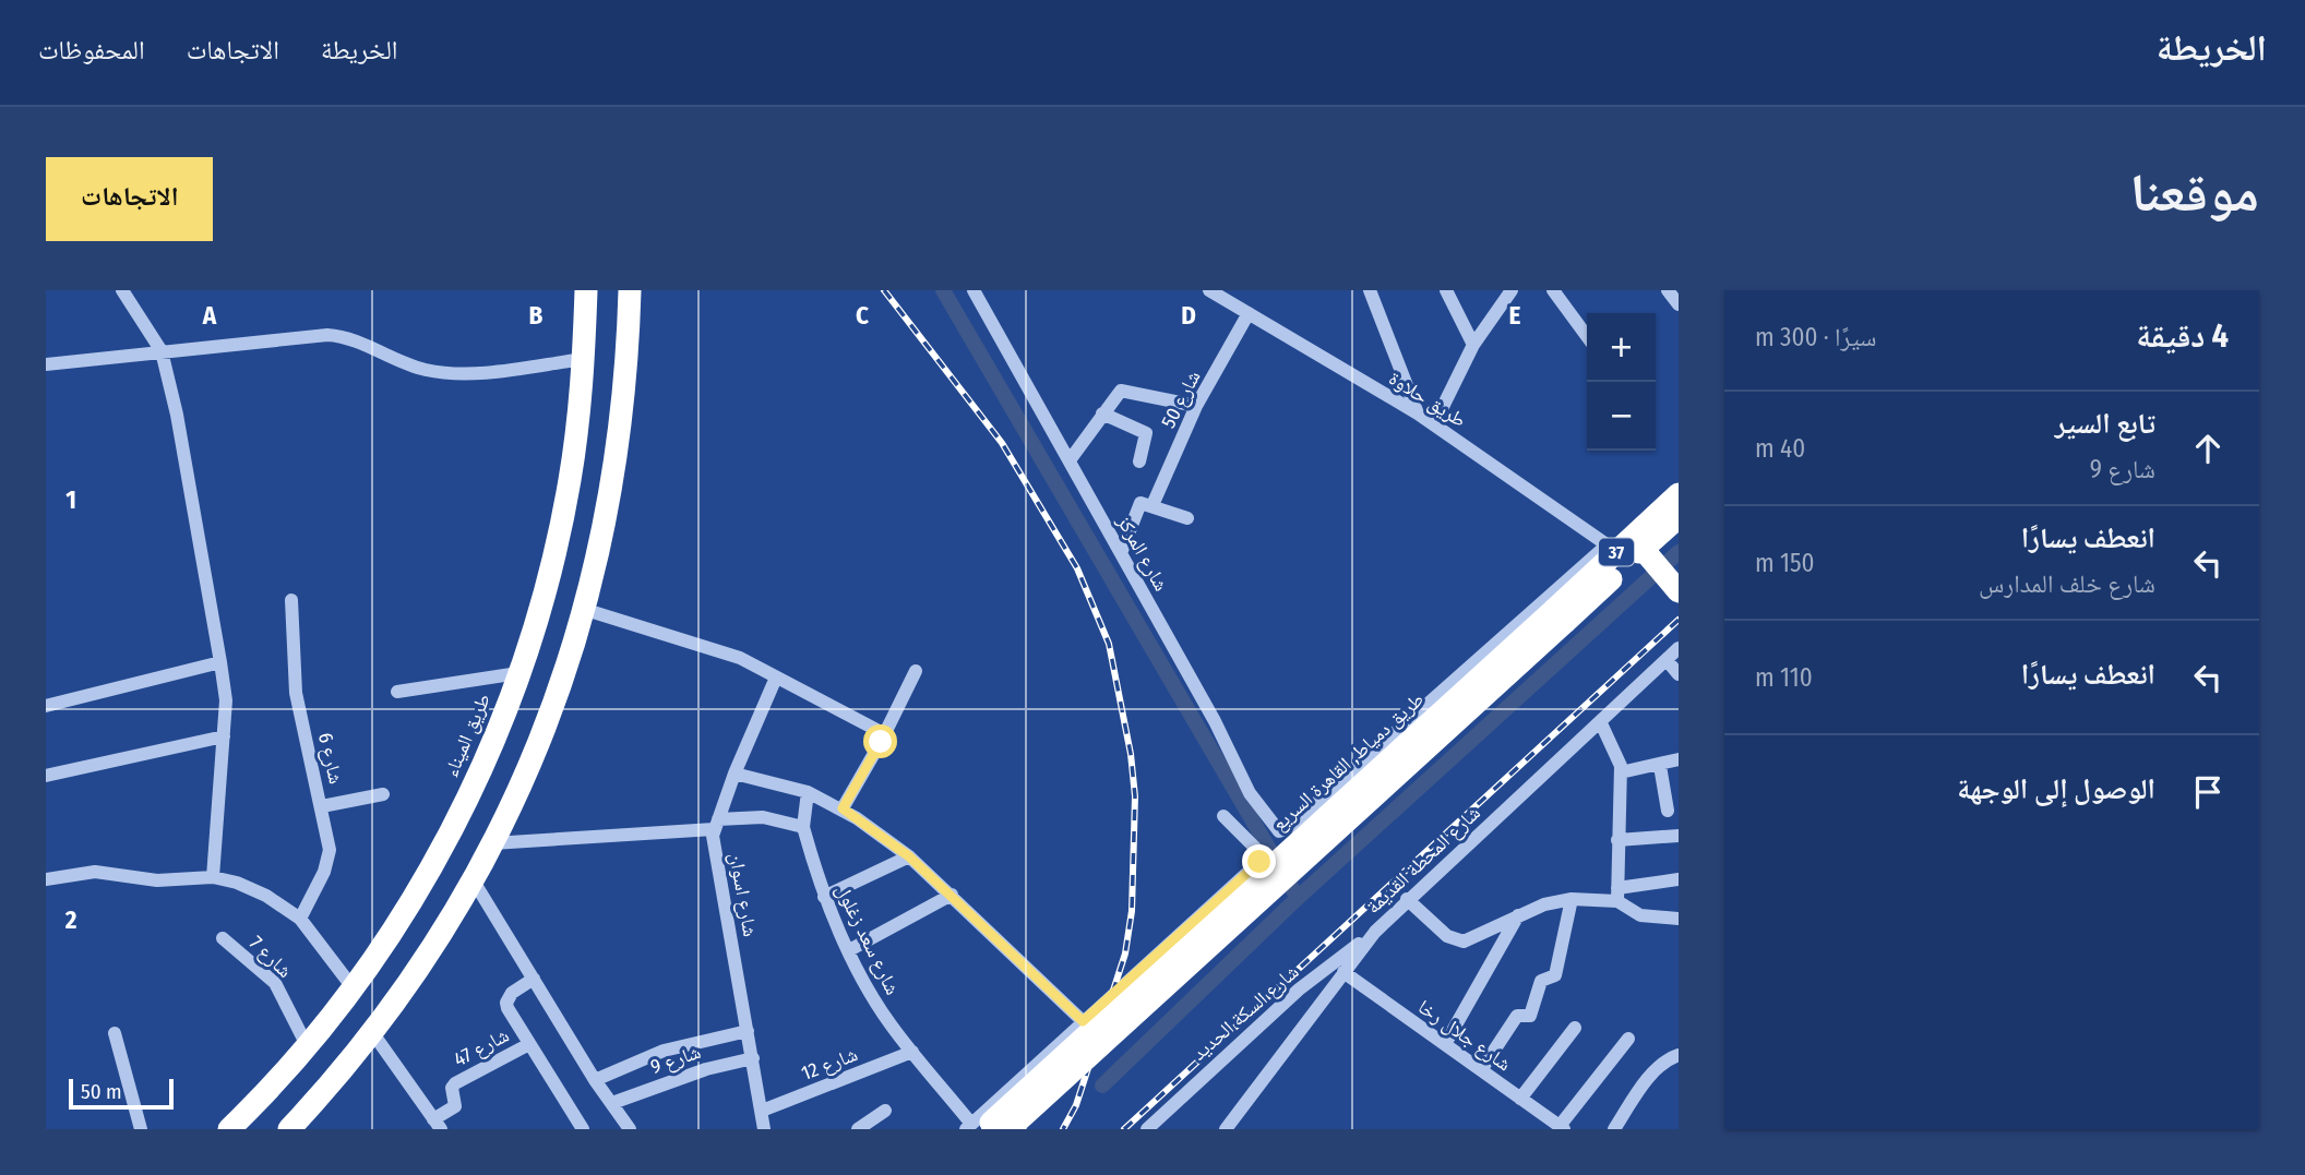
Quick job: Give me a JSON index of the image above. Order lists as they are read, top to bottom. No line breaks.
{"streets":{"highway":["37","طريق الميناء"],"street":["شارع 50","طريق حلاوة","شارع المركز","شارع 6","شارع المحطة القديمة","شارع اسوان","شارع سعد زغلول","شارع 7","شارع السكة الحديد","شارع جلال رخا","شارع 47","شارع 9","شارع 12"]},"crossings":[["شارع 50","طريق حلاوة"],["طريق حلاوة","37"],["طريق حلاوة","شارع المركز"],["37","شارع المركز"],["37","شارع سعد زغلول"],["طريق الميناء","شارع 7"],["شارع المحطة القديمة","شارع السكة الحديد"],["شارع المحطة القديمة","شارع جلال رخا"],["شارع اسوان","شارع 9"],["شارع اسوان","شارع 12"],["شارع سعد زغلول","شارع 12"]],"scale_bar":"50 m","page":{"header":"الخريطة","nav":["الخريطة","الاتجاهات","المحفوظات"],"title":"موقعنا","buttons":"الاتجاهات","heading":["4 دقيقة","سيرًا · 300 m"],"map_buttons":["+","−"],"list":[["تابع السير","شارع 9","40 m"],["انعطف يسارًا","شارع خلف المدارس","150 m"],["انعطف يسارًا","110 m"],"الوصول إلى الوجهة"],"scale":"50 m"},"grid":{"columns":["A","B","C","D","E"],"rows":["1","2"]}}
